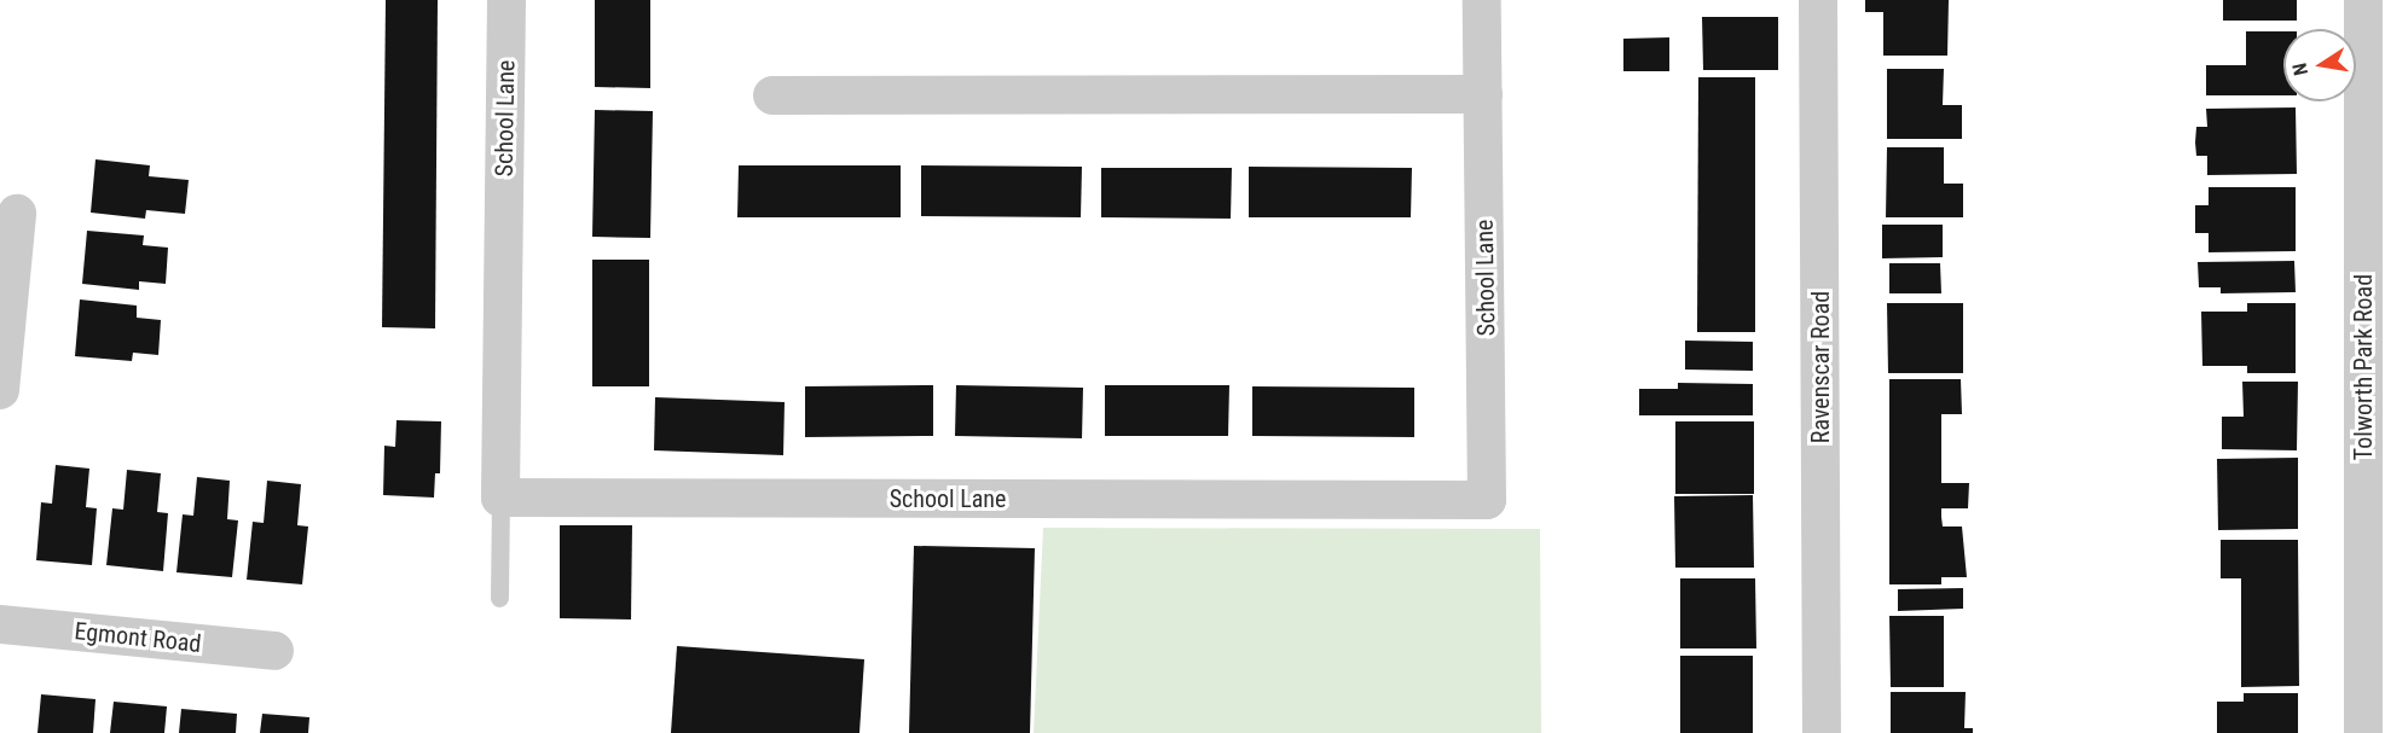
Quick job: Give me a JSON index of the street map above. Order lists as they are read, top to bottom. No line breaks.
{"streets":{"street":["School Lane","Ravenscar Road","Tolworth Park Road","Egmont Road"]},"north":"left"}
